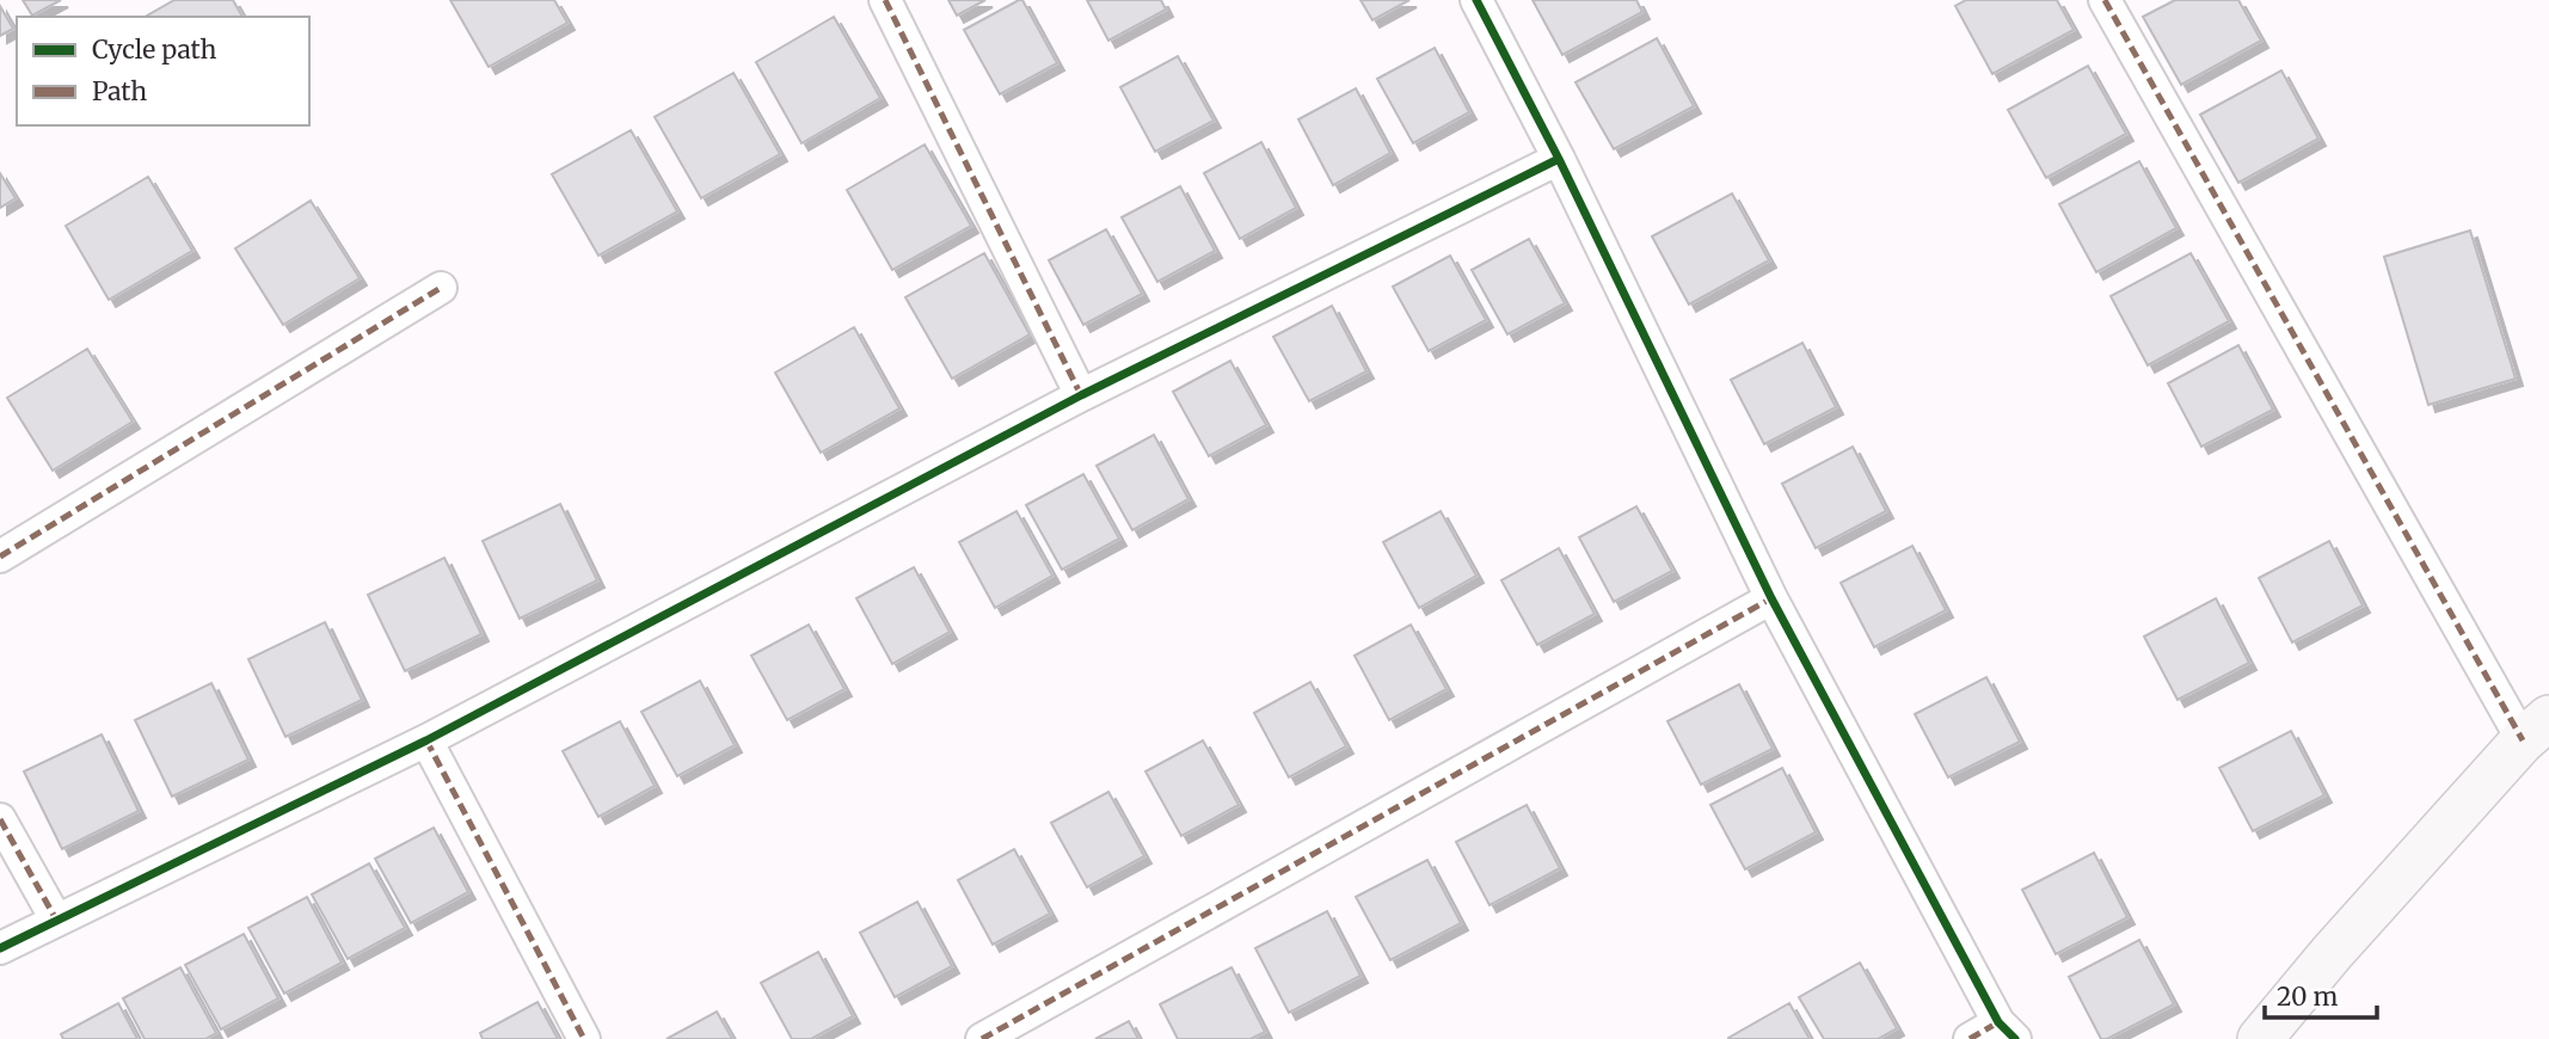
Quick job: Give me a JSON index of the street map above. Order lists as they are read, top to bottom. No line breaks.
{"legend":["Cycle path","Path"],"scale_bar":"20 m"}
